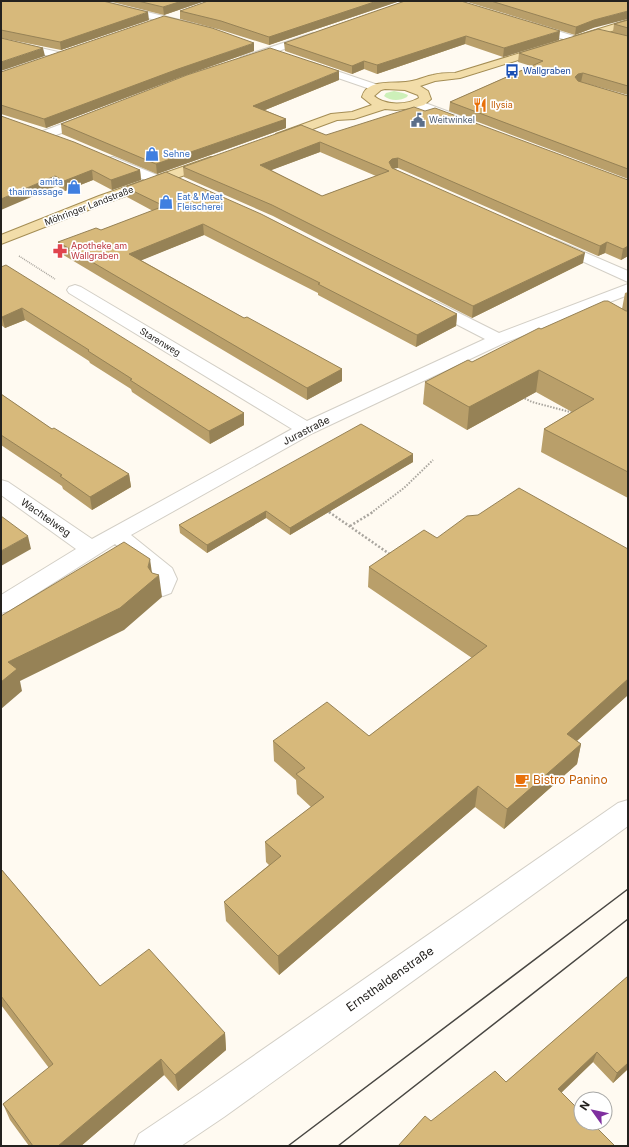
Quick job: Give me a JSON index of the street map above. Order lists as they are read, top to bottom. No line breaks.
{"streets":{"main road":["Möhringer Landstraße"],"street":["Starenweg","Jurastraße","Wachtelweg","Ernsthaldenstraße"]},"crossings":[["Starenweg","Jurastraße"],["Jurastraße","Wachtelweg"]],"places":{"bus stop":["Wallgraben"],"restaurant":["Ilysia"],"public building":["Weitwinkel"],"shop":["Sehne","amita thaimassage","Eat & Meat Fleischerei"],"pharmacy":["Apotheke am Wallgraben"],"cafe":["Bistro Panino"]},"north":"top left"}
